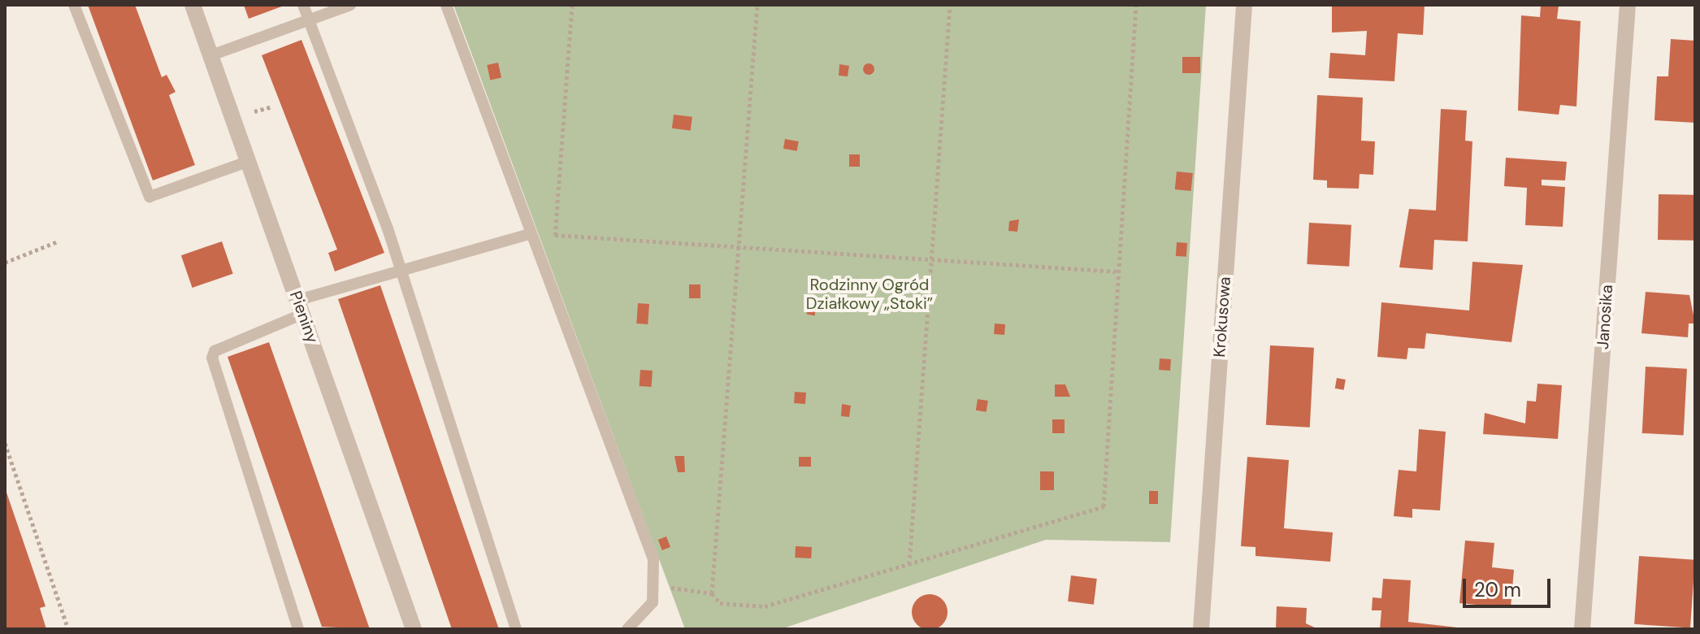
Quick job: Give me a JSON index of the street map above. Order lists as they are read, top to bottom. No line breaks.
{"streets":{"street":["Pieniny","Krokusowa","Janosika"]},"parks":["Rodzinny Ogród Działkowy „Stoki”"],"scale_bar":"20 m"}
